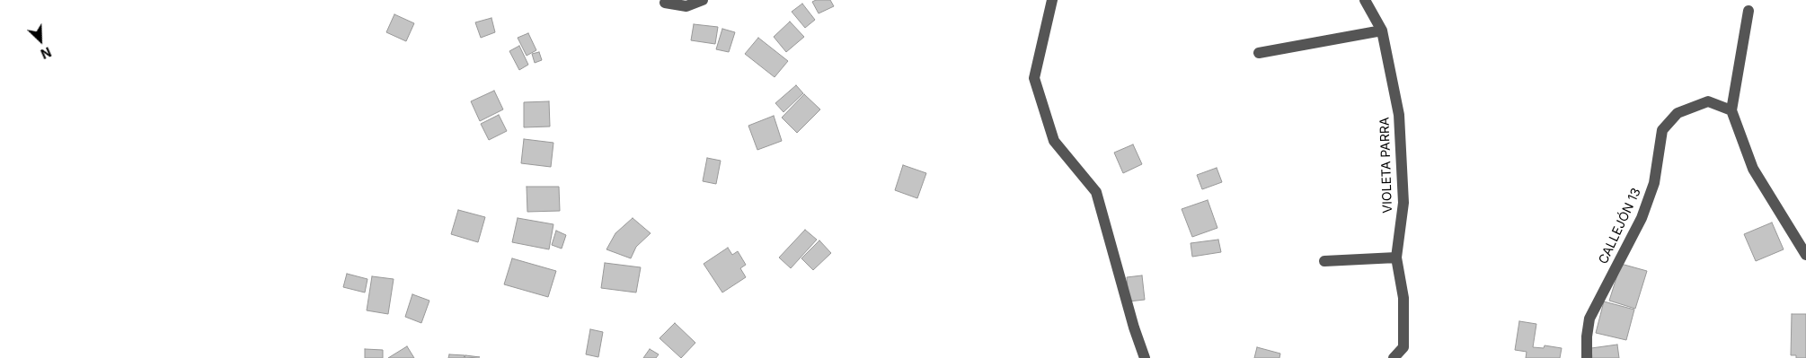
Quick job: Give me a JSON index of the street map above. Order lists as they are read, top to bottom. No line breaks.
{"streets":{"street":["VIOLETA PARRA","CALLEJÓN 13"]},"north":"bottom right"}
